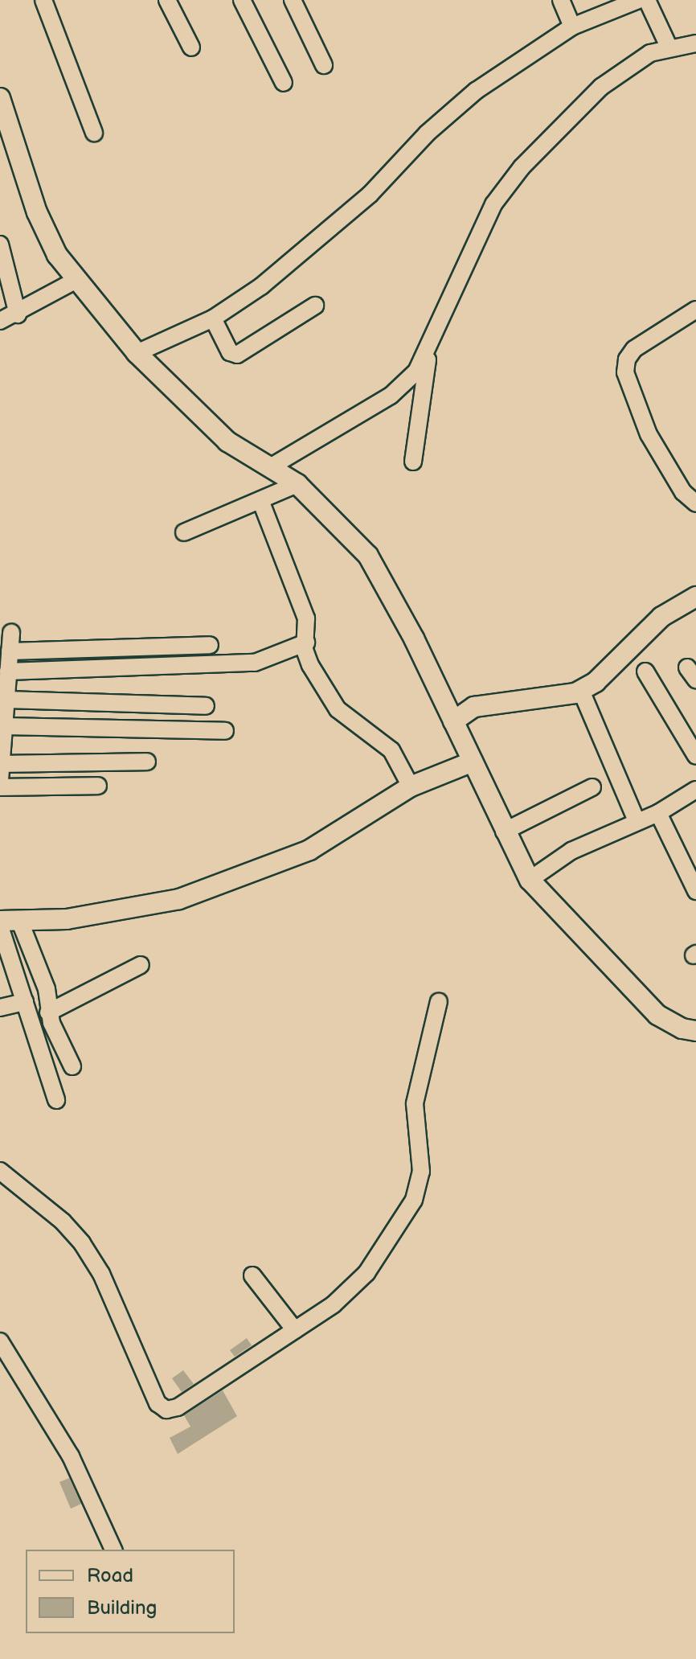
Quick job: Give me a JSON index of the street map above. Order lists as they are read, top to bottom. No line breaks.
{"legend":["Road","Building"]}
